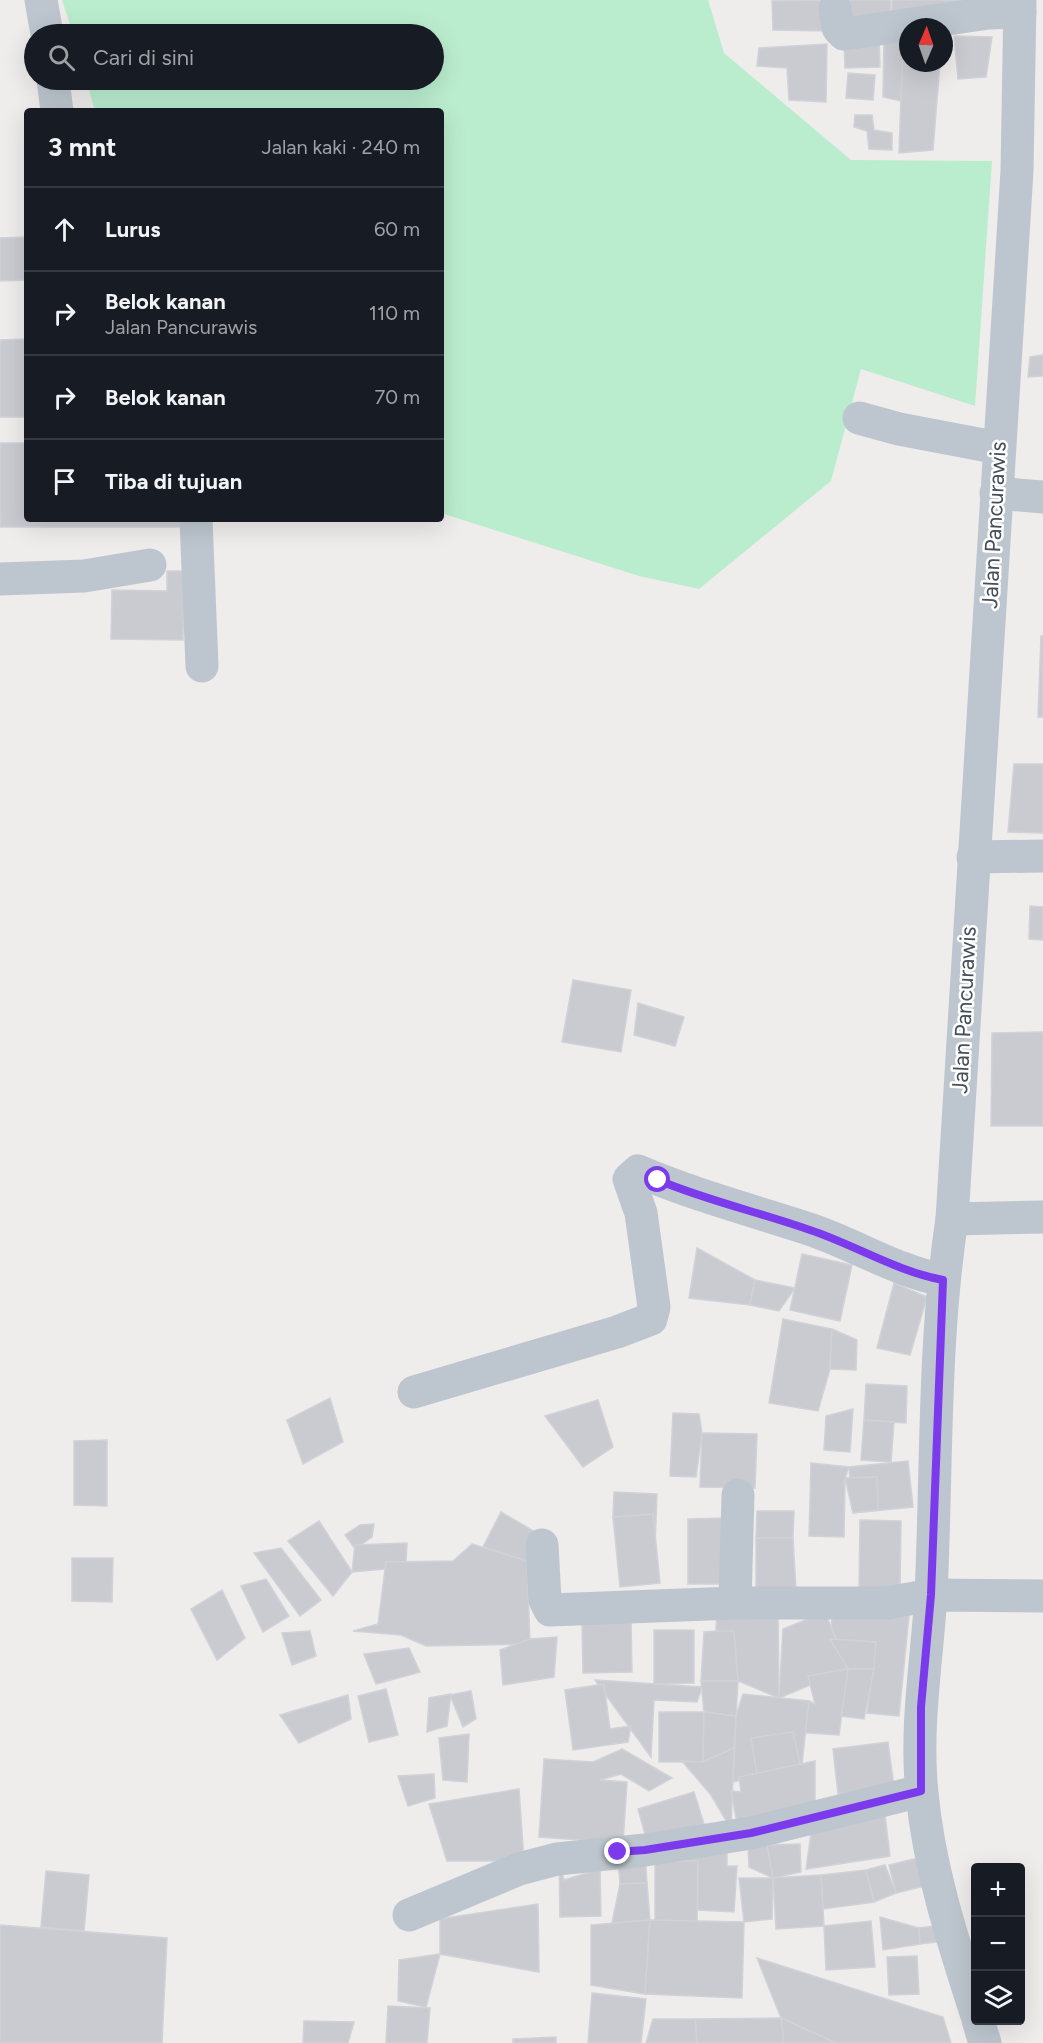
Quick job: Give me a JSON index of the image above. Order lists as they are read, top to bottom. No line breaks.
{"streets":{"street":["Jalan Pancurawis"]},"north":"top","page":{"search":"Cari di sini","heading":["3 mnt","Jalan kaki · 240 m"],"list":[["Lurus","60 m"],["Belok kanan","Jalan Pancurawis","110 m"],["Belok kanan","70 m"],"Tiba di tujuan"],"map_buttons":["+","−"]}}
